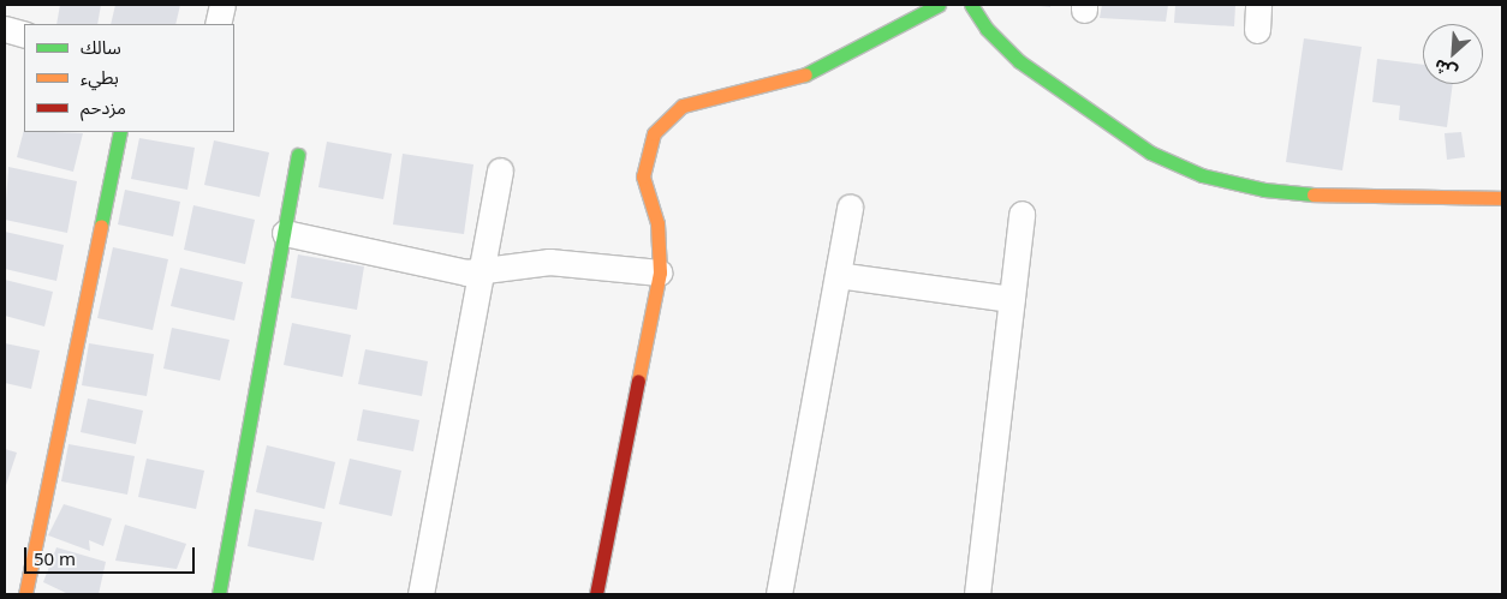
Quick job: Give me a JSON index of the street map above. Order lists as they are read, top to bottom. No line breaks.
{"legend":["سالك","بطيء","مزدحم"],"scale_bar":"50 m","north":"bottom left"}
